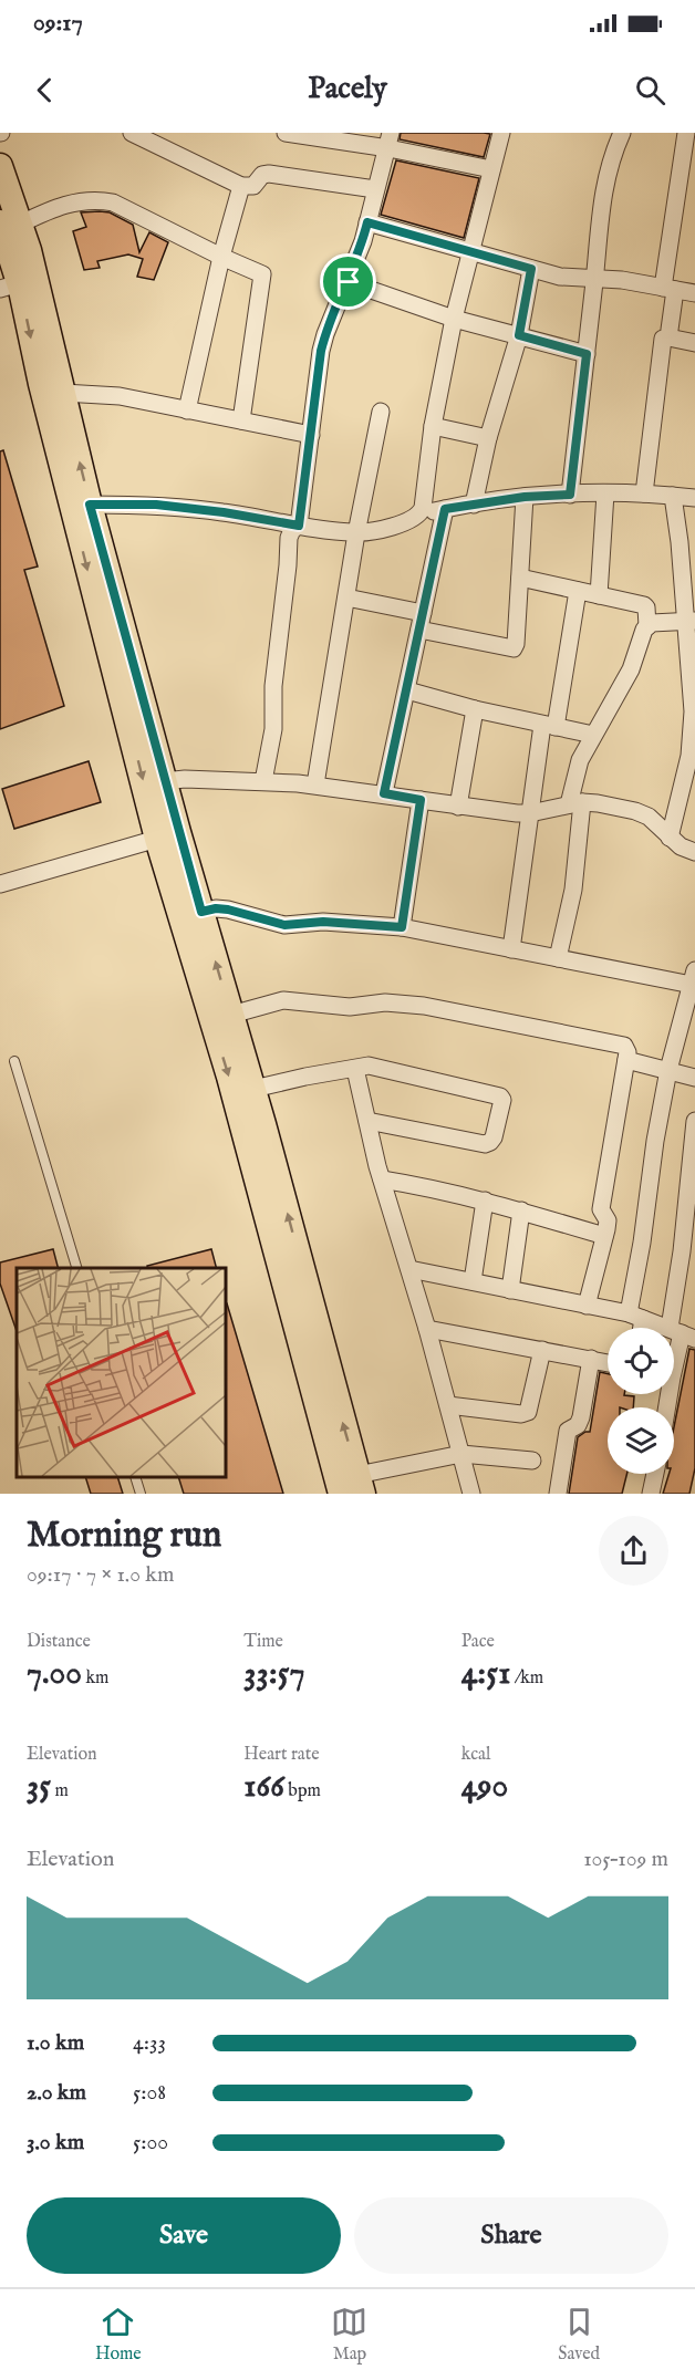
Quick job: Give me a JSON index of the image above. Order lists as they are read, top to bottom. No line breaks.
{"page":{"status":"09:17","header":"Pacely","heading":["Morning run","09:17 · 7 × 1.0 km"],"stats":[["Distance","7.00 km"],["Time","33:57"],["Pace","4:51 /km"],["Elevation","35 m"],["Heart rate","166 bpm"],["kcal","490"]],"chart":["Elevation","105–109 m"],"list":[{"name":"1.0 km","note":"4:33"},{"name":"2.0 km","note":"5:08"},{"name":"3.0 km","note":"5:00"}],"buttons":["Save","Share"],"tabs":["Home","Map","Saved"]}}
